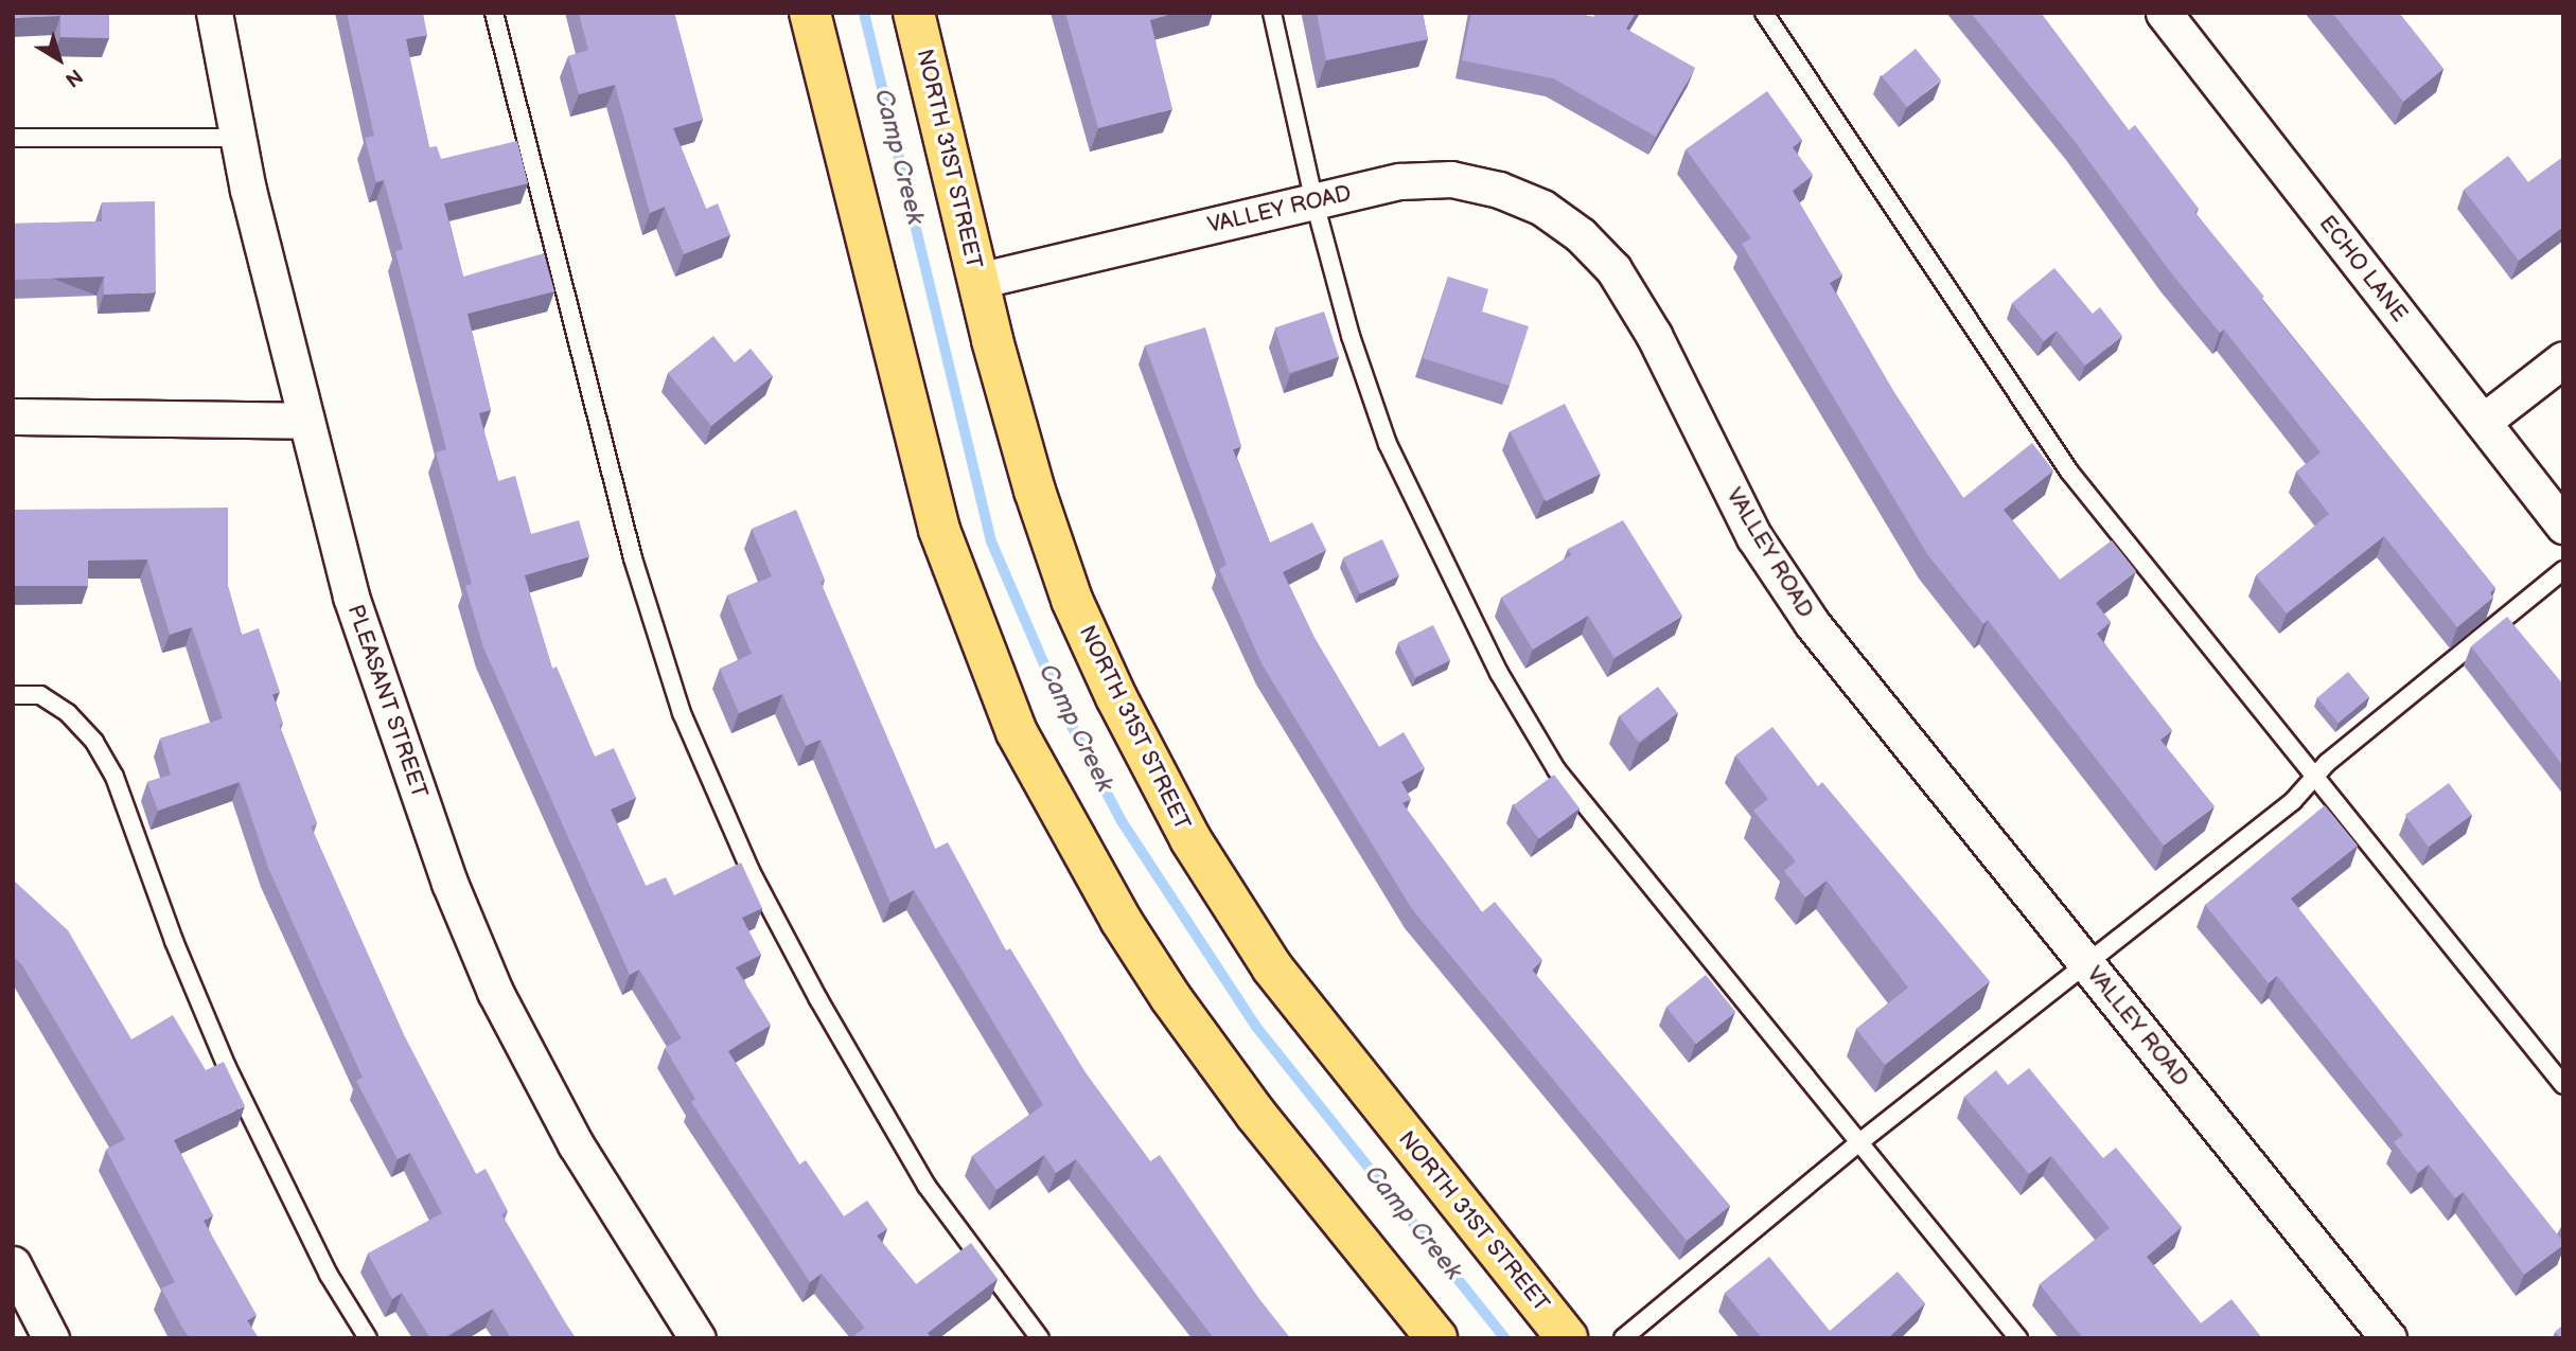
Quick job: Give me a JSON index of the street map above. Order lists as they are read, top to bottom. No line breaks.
{"streets":{"main road":["NORTH 31ST STREET"],"street":["VALLEY ROAD","ECHO LANE","PLEASANT STREET"]},"crossings":[["NORTH 31ST STREET","VALLEY ROAD"]],"water":["Camp Creek"],"north":"bottom right"}
